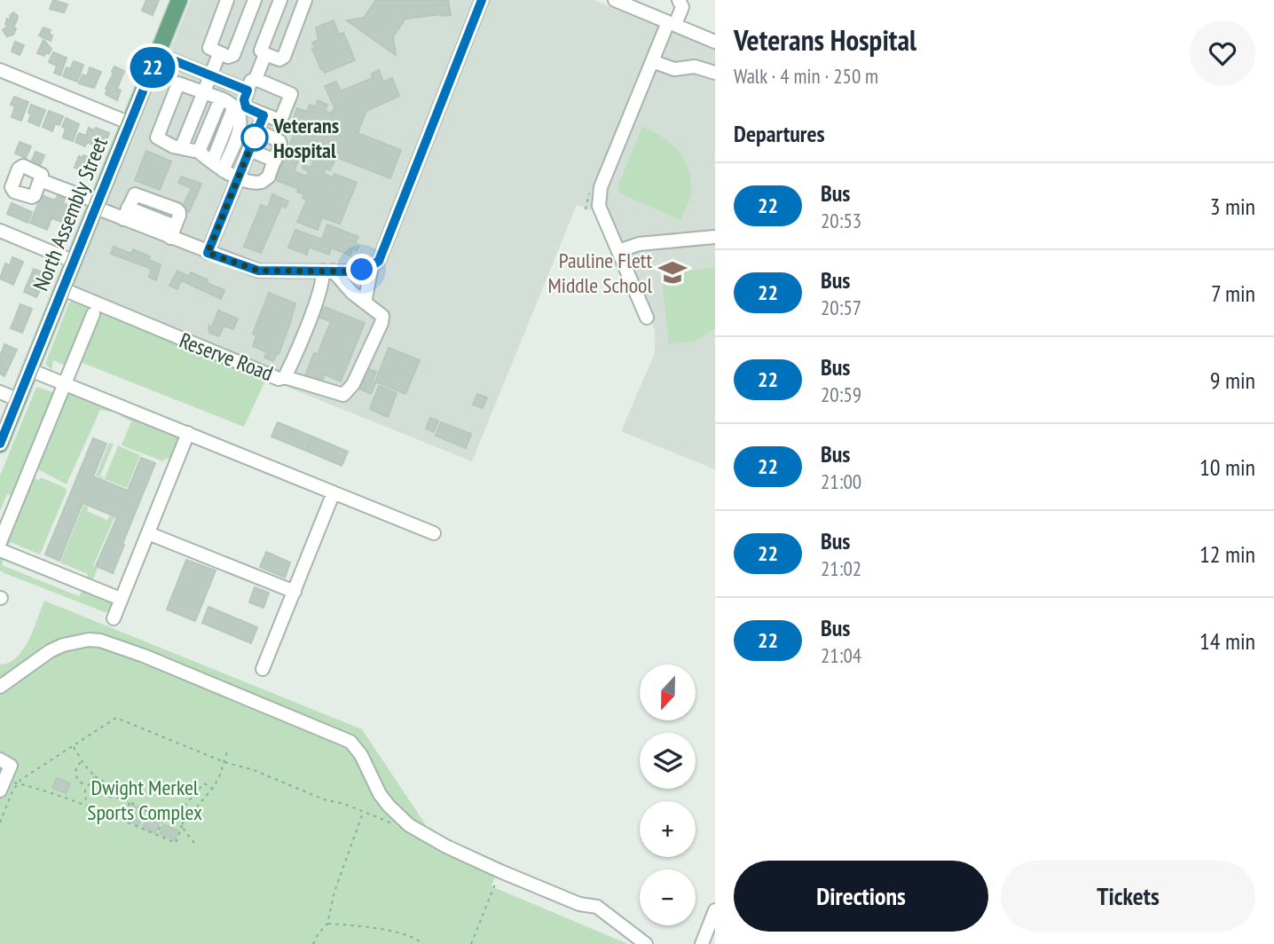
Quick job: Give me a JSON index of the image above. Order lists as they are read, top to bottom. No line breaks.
{"streets":{"main road":["North Assembly Street"],"street":["Reserve Road"]},"crossings":[["North Assembly Street","Reserve Road"]],"parks":["Dwight Merkel Sports Complex"],"places":{"other":["Veterans Hospital"],"school or university":["Pauline Flett Middle School"]},"lines":["bus line 22"],"north":"bottom","page":{"on_map":"22","heading":[["Veterans Hospital","Walk · 4 min · 250 m"],"Departures"],"list":[{"mark":"22","name":"Bus","note":"20:53","value":"3 min"},{"mark":"22","name":"Bus","note":"20:57","value":"7 min"},{"mark":"22","name":"Bus","note":"20:59","value":"9 min"},{"mark":"22","name":"Bus","note":"21:00","value":"10 min"},{"mark":"22","name":"Bus","note":"21:02","value":"12 min"},{"mark":"22","name":"Bus","note":"21:04","value":"14 min"}],"map_buttons":["+","−"],"buttons":["Directions","Tickets"]}}
